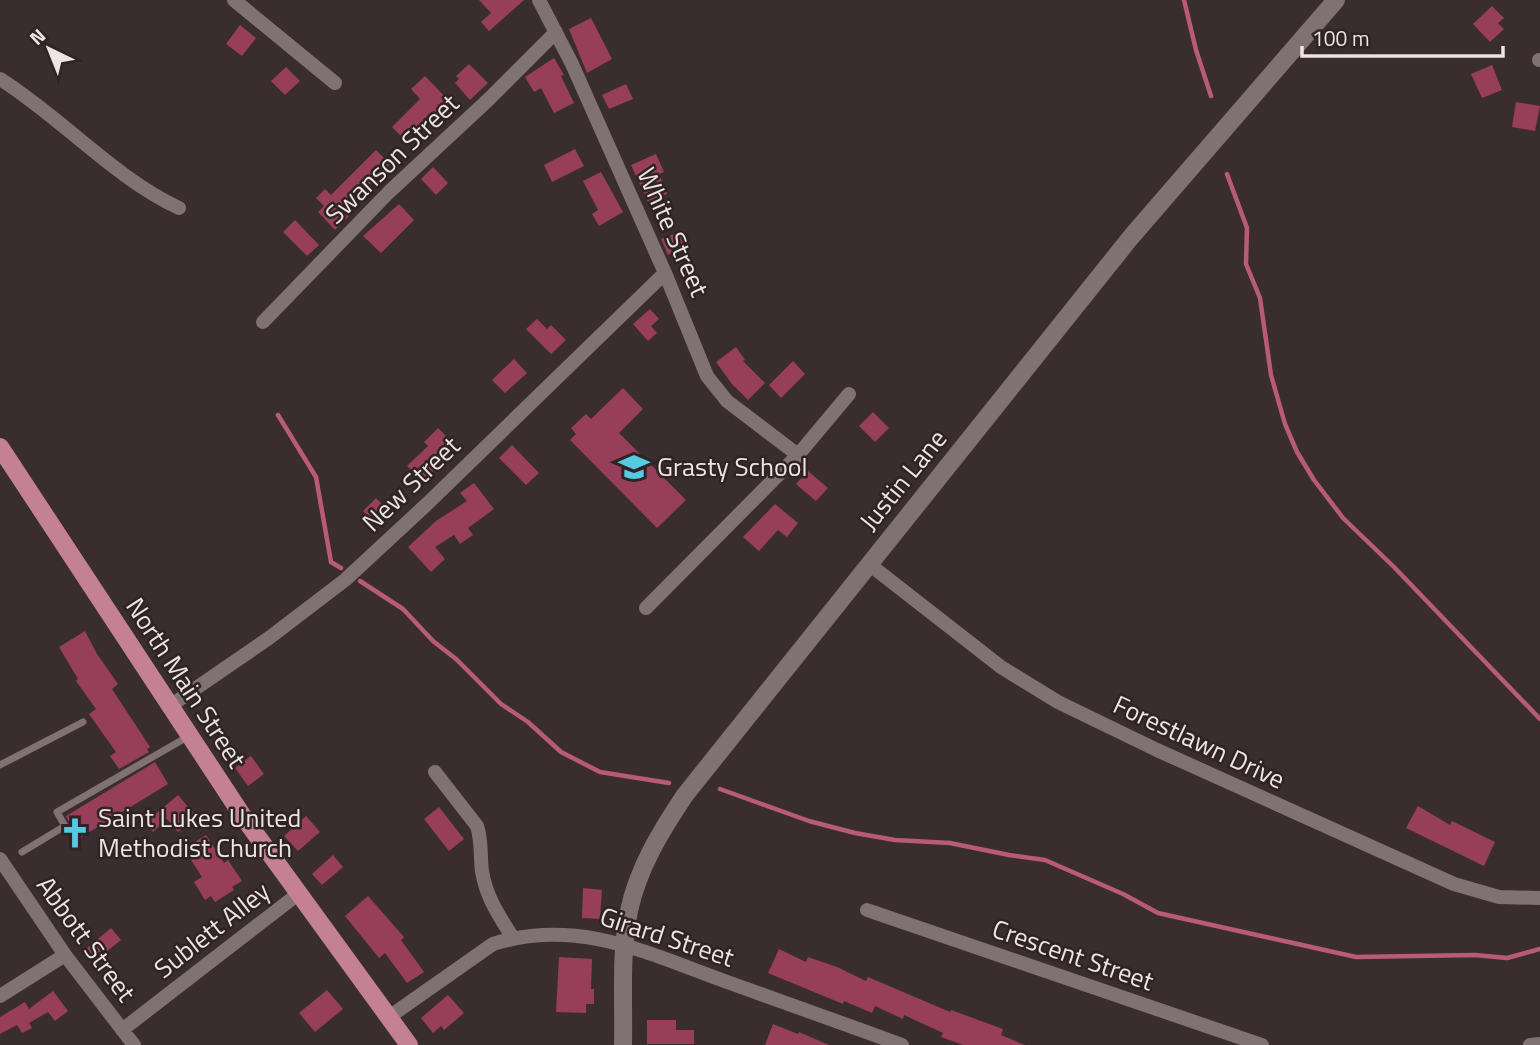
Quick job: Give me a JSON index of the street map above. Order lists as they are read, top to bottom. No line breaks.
{"streets":{"main road":["Justin Lane","North Main Street"],"street":["Swanson Street","White Street","New Street","Forestlawn Drive","Sublett Alley","Girard Street","Abbott Street","Crescent Street"]},"crossings":[["Swanson Street","White Street"],["White Street","New Street"],["Justin Lane","Forestlawn Drive"],["Justin Lane","Girard Street"],["New Street","North Main Street"],["North Main Street","Sublett Alley"],["North Main Street","Girard Street"],["Sublett Alley","Abbott Street"]],"places":{"school or university":["Grasty School"],"church":["Saint Lukes United Methodist Church"]},"scale_bar":"100 m","north":"top left"}
